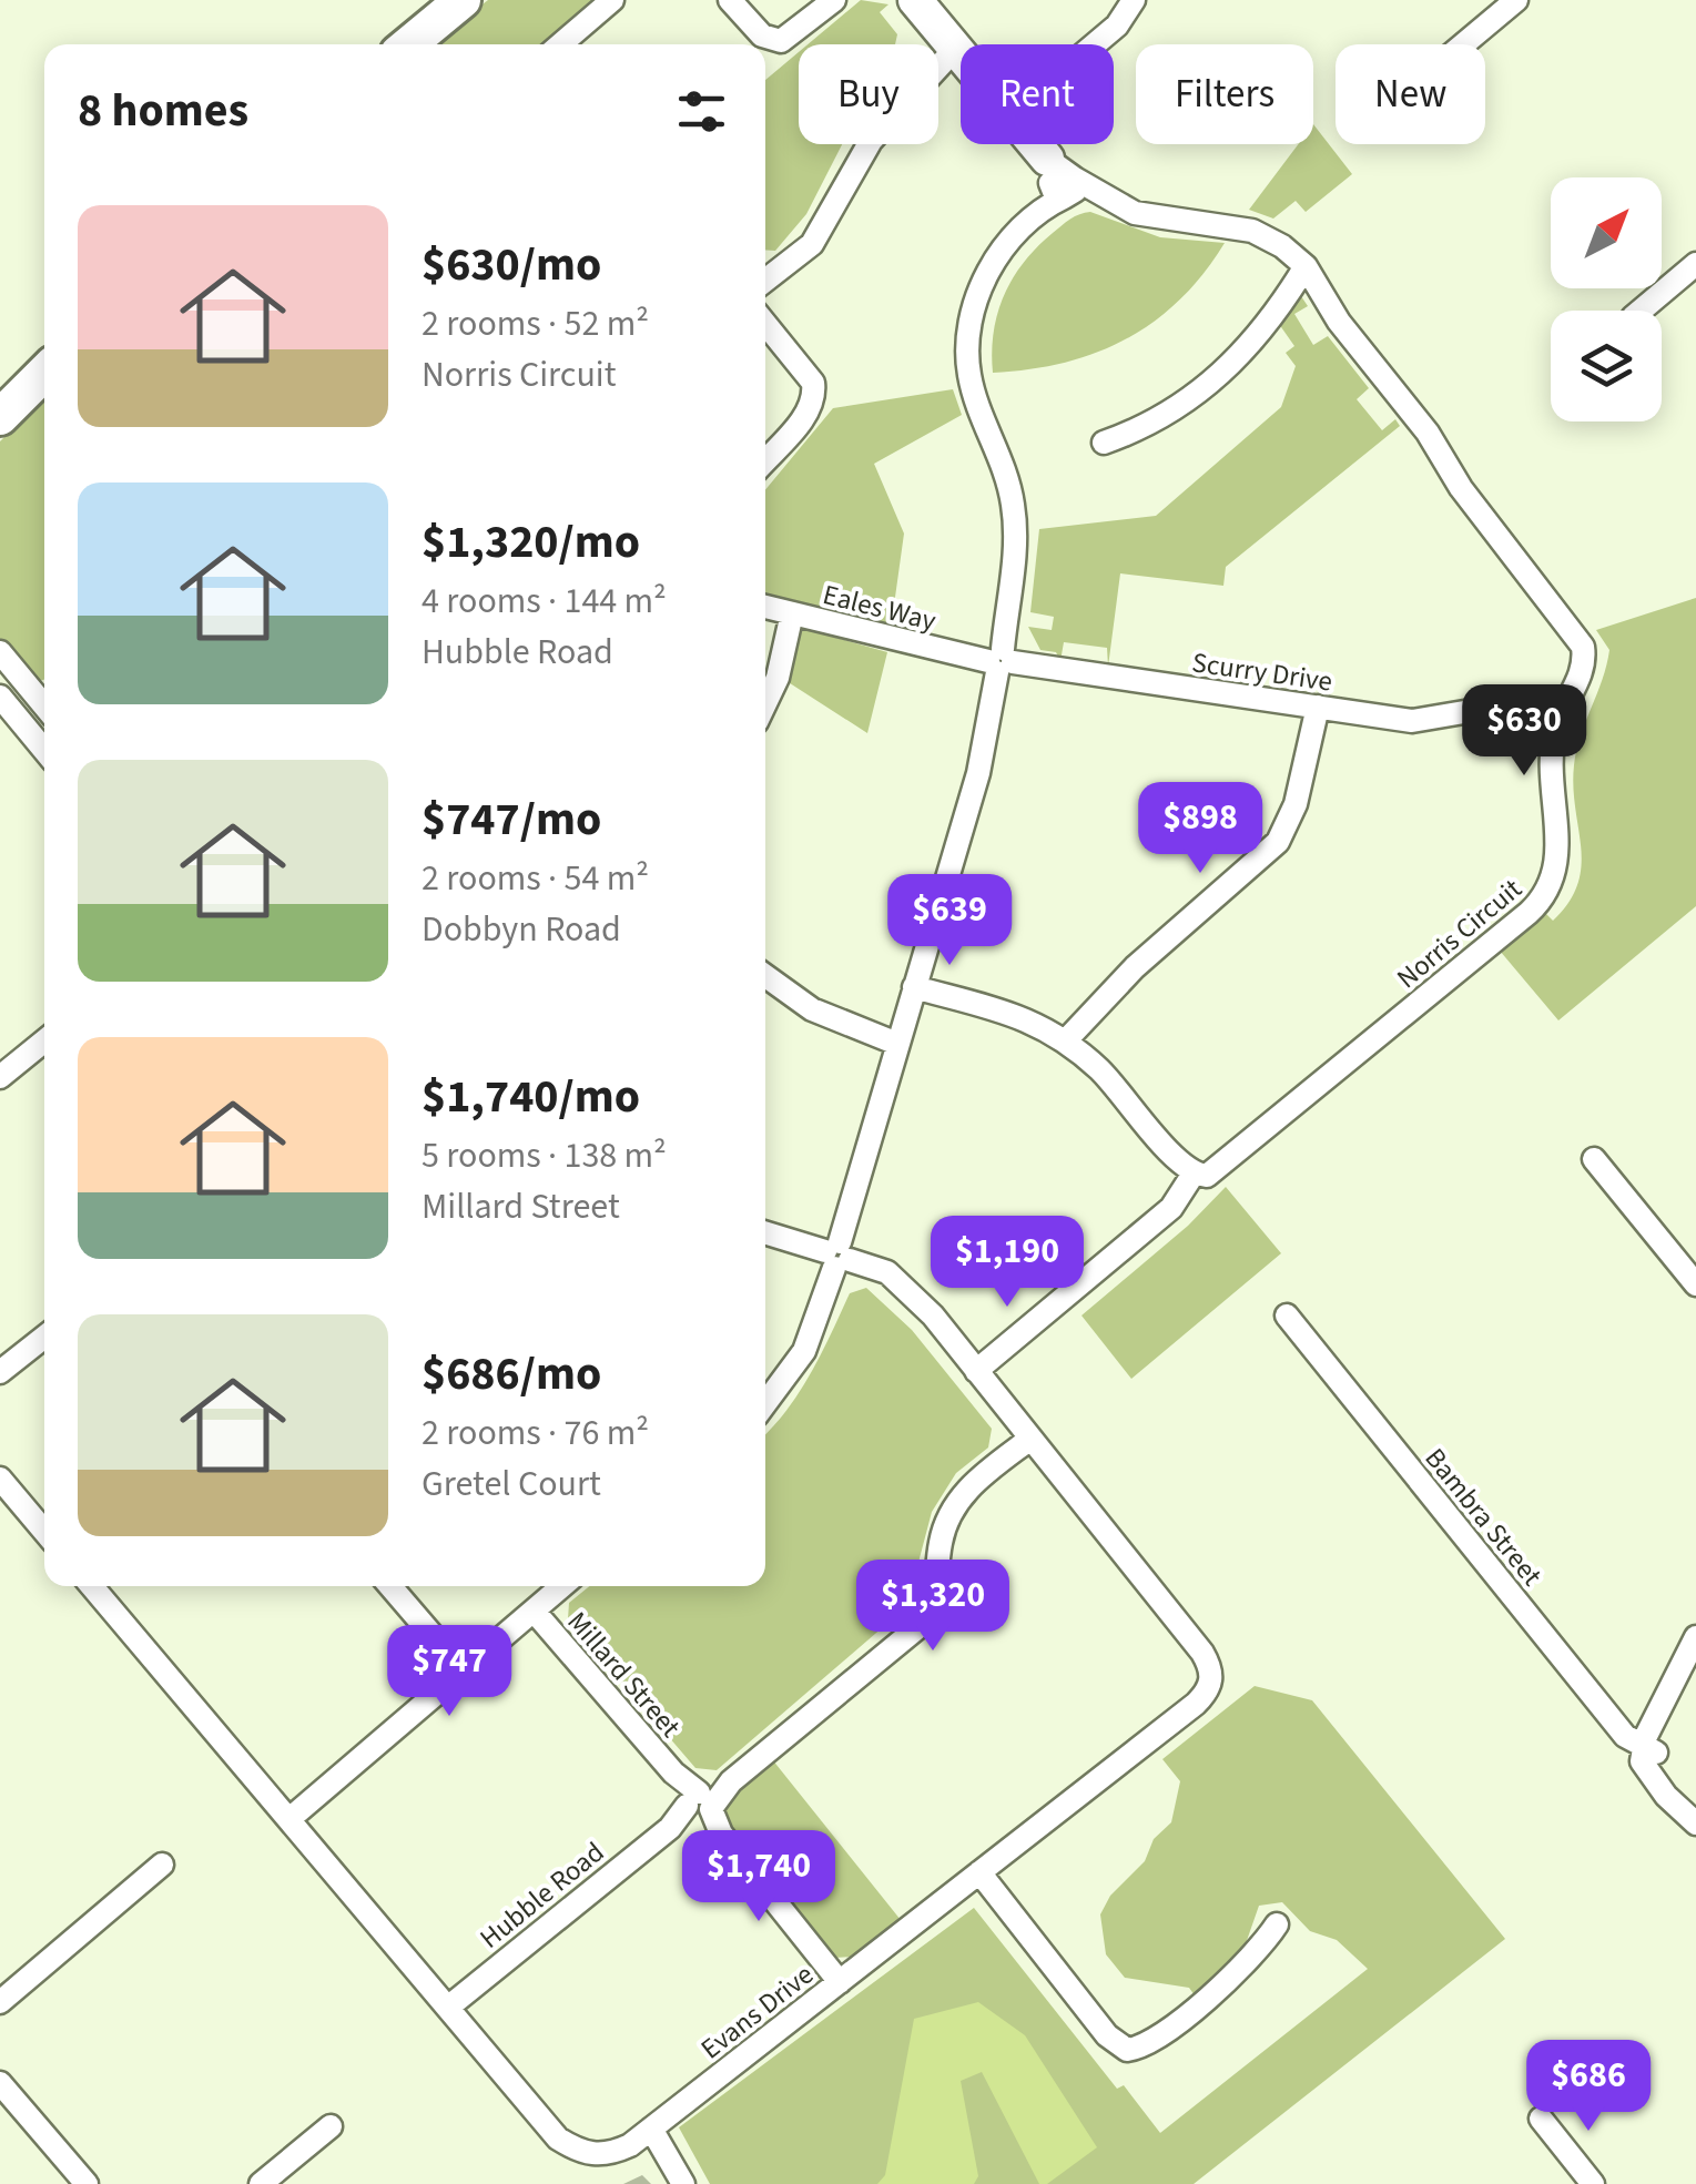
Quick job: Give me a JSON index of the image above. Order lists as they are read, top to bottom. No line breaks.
{"streets":{"street":["Eales Way","Scurry Drive","Norris Circuit","Bambra Street","Millard Street","Hubble Road","Evans Drive"]},"crossings":[["Eales Way","Scurry Drive"],["Scurry Drive","Norris Circuit"],["Millard Street","Hubble Road"],["Millard Street","Evans Drive"],["Hubble Road","Evans Drive"]],"north":"top right","page":{"chip":["Buy","Rent","Filters","New"],"heading":"8 homes","list":[{"name":"$630/mo","note":"2 rooms · 52 m² · Norris Circuit"},{"name":"$1,320/mo","note":"4 rooms · 144 m² · Hubble Road"},{"name":"$747/mo","note":"2 rooms · 54 m² · Dobbyn Road"},{"name":"$1,740/mo","note":"5 rooms · 138 m² · Millard Street"},{"name":"$686/mo","note":"2 rooms · 76 m² · Gretel Court"}],"price":["$630","$898","$639","$1,190","$1,320","$747","$1,740","$686"]}}
